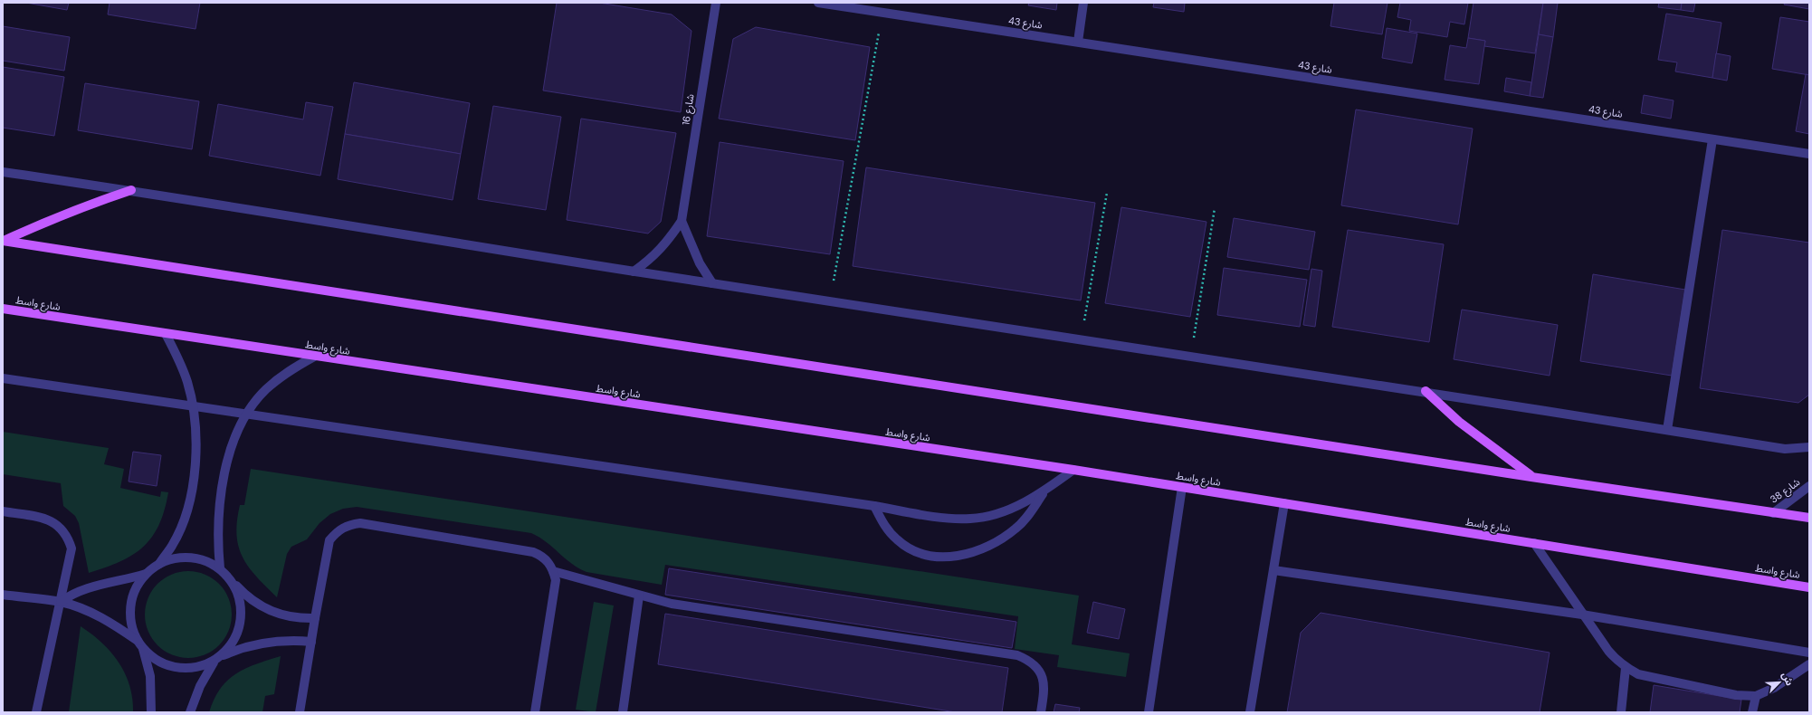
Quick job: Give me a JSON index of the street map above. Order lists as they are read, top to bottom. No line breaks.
{"streets":{"main road":["شارع واسط"],"street":["شارع 43","شارع 16","شارع 38"]},"north":"top right"}
